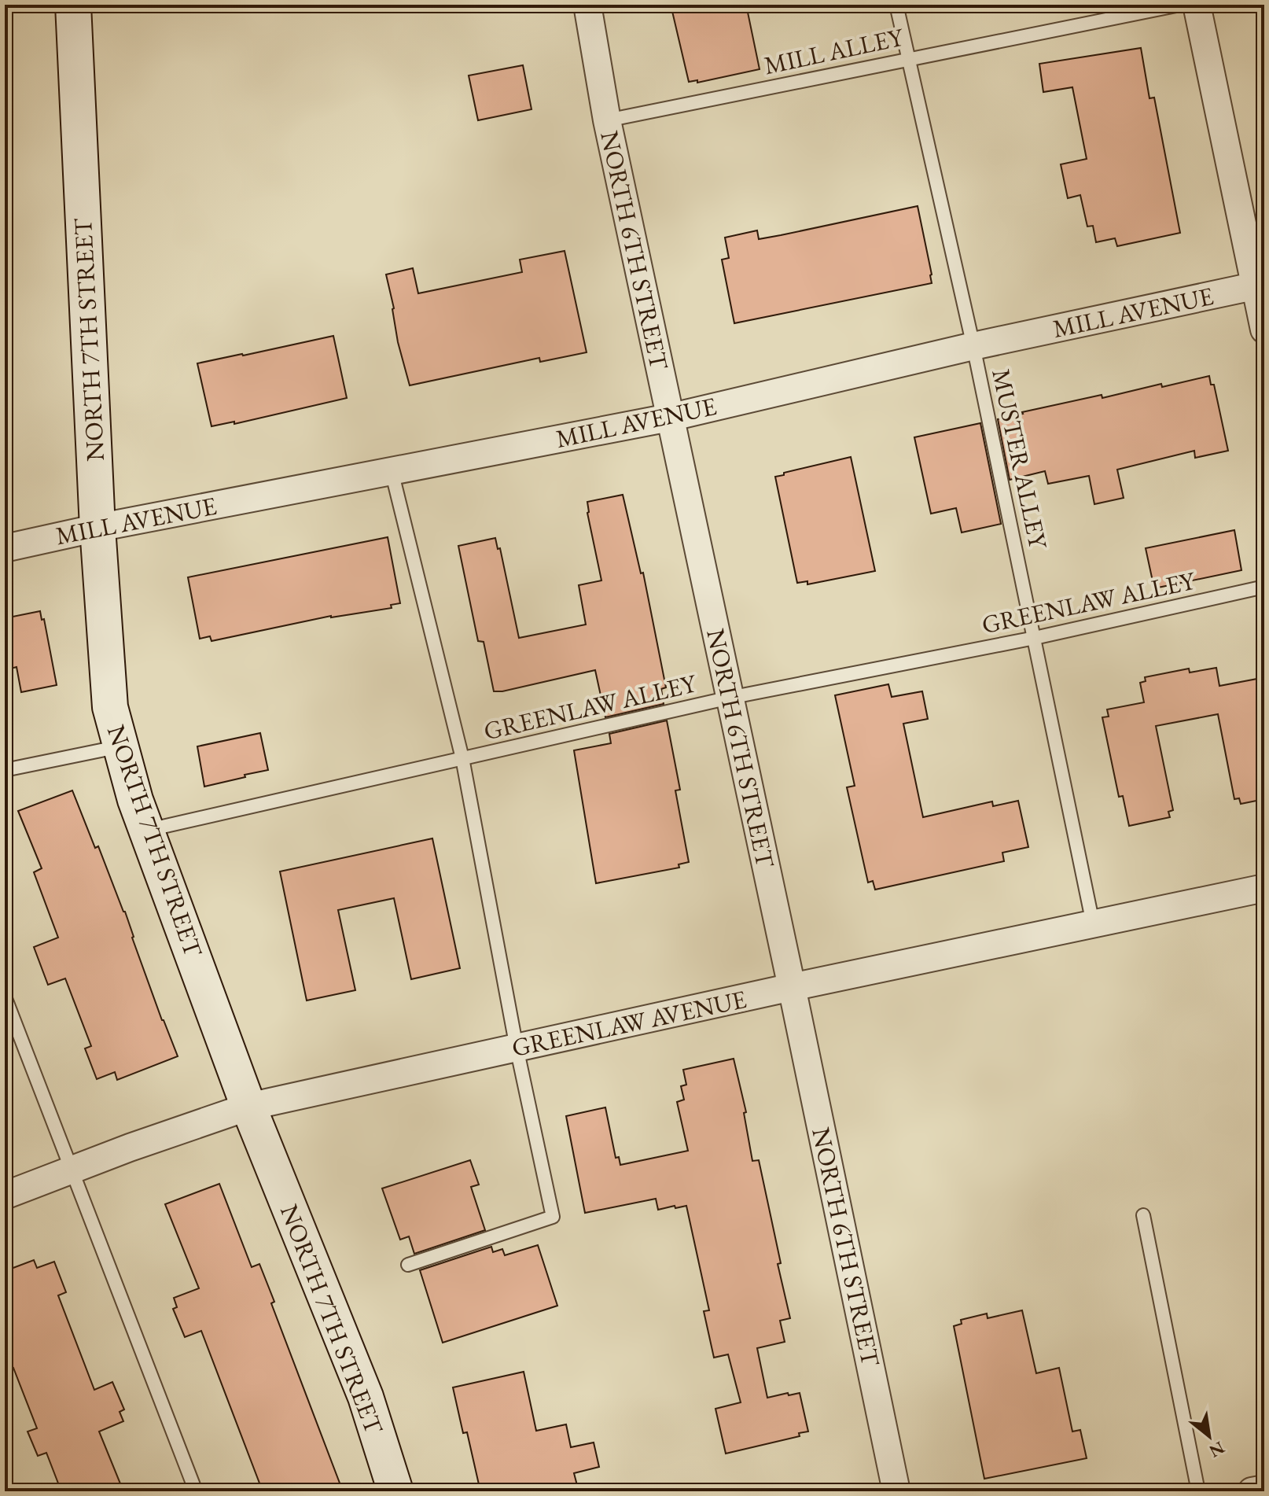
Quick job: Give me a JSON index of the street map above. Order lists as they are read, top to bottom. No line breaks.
{"streets":{"street":["NORTH 6TH STREET","MILL AVENUE","NORTH 7TH STREET","GREENLAW AVENUE"],"lane":["MILL ALLEY","MUSTER ALLEY","GREENLAW ALLEY"]},"crossings":[["MILL ALLEY","NORTH 6TH STREET"],["MILL ALLEY","MUSTER ALLEY"],["NORTH 6TH STREET","MILL AVENUE"],["NORTH 6TH STREET","GREENLAW ALLEY"],["NORTH 6TH STREET","GREENLAW AVENUE"],["MILL AVENUE","NORTH 7TH STREET"],["MILL AVENUE","MUSTER ALLEY"],["NORTH 7TH STREET","GREENLAW ALLEY"],["NORTH 7TH STREET","GREENLAW AVENUE"],["MUSTER ALLEY","GREENLAW ALLEY"],["MUSTER ALLEY","GREENLAW AVENUE"]],"north":"bottom right"}
